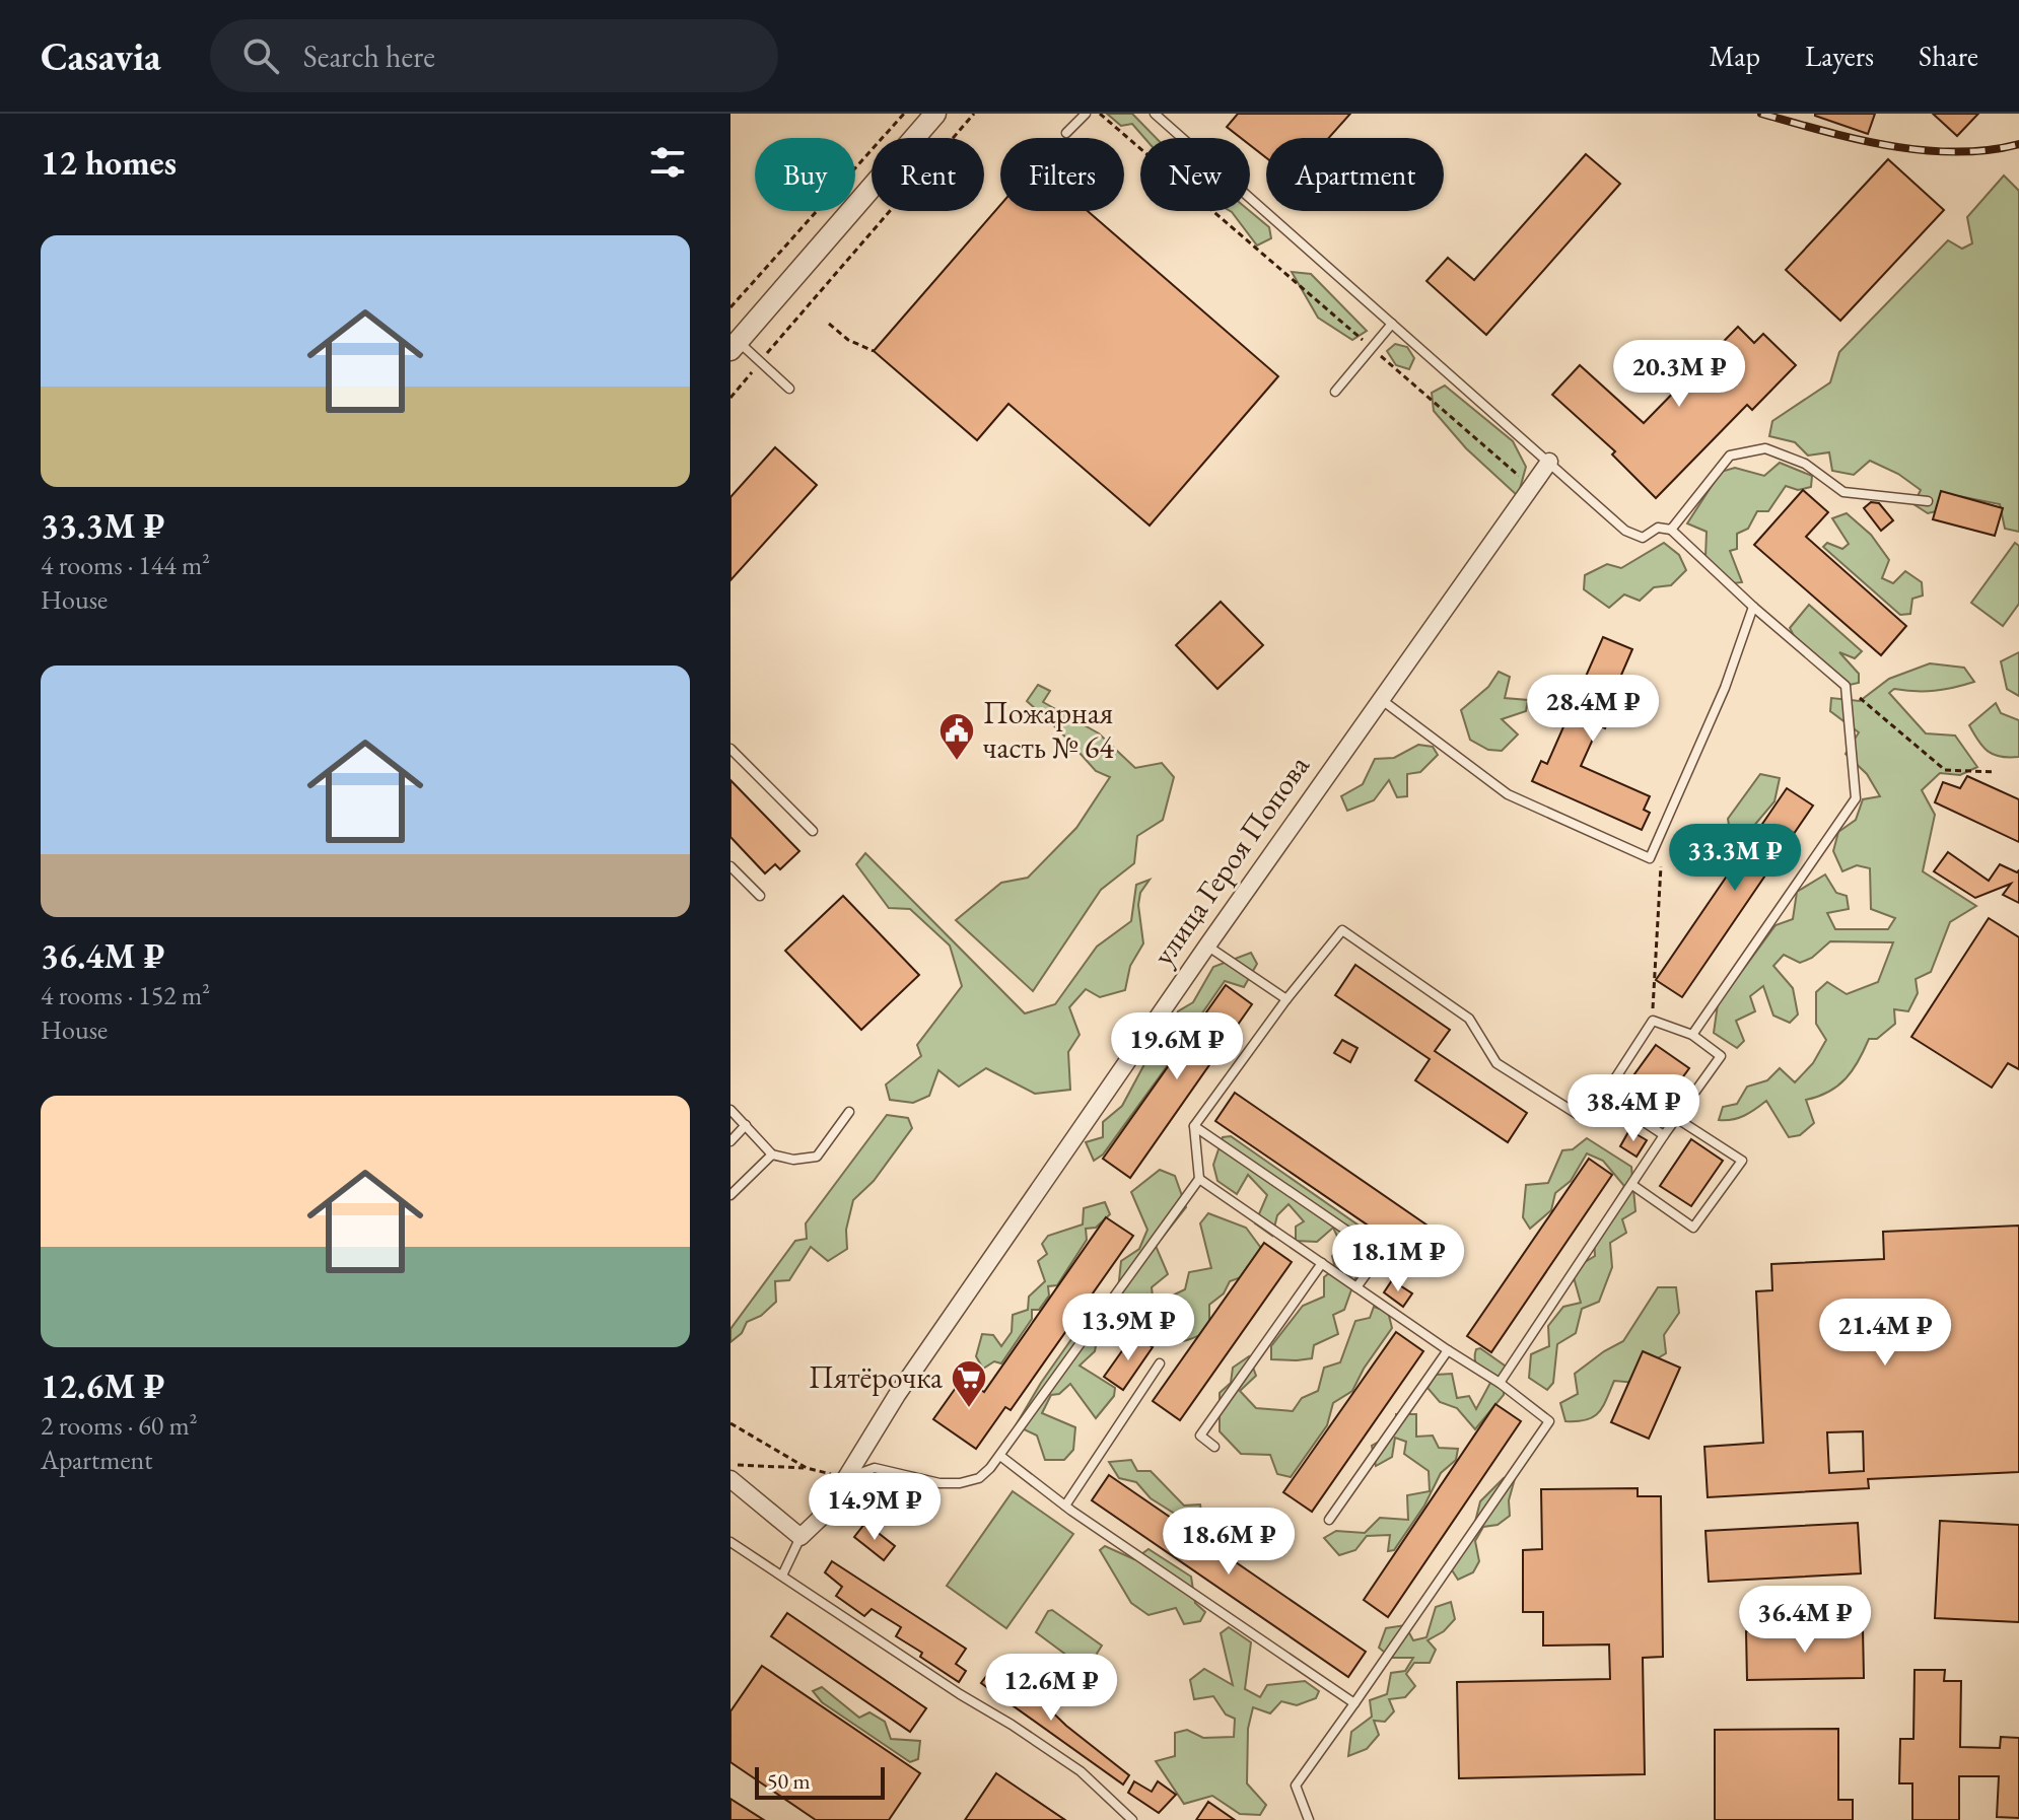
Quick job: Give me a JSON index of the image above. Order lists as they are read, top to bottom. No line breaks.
{"streets":{"street":["улица Героя Попова"]},"places":{"public building":["Пожарная часть № 64"],"supermarket":["Пятёрочка"]},"scale_bar":"50 m","page":{"header":"Casavia","search":"Search here","nav":["Map","Layers","Share"],"heading":"12 homes","chip":["Buy","Rent","Filters","New","Apartment"],"list":[{"name":"33.3M ₽","note":"4 rooms · 144 m² · House"},{"name":"36.4M ₽","note":"4 rooms · 152 m² · House"},{"name":"12.6M ₽","note":"2 rooms · 60 m² · Apartment"}],"price":["20.3M ₽","28.4M ₽","33.3M ₽","19.6M ₽","38.4M ₽","18.1M ₽","13.9M ₽","21.4M ₽","14.9M ₽","18.6M ₽","36.4M ₽","12.6M ₽"],"scale":"50 m"}}
